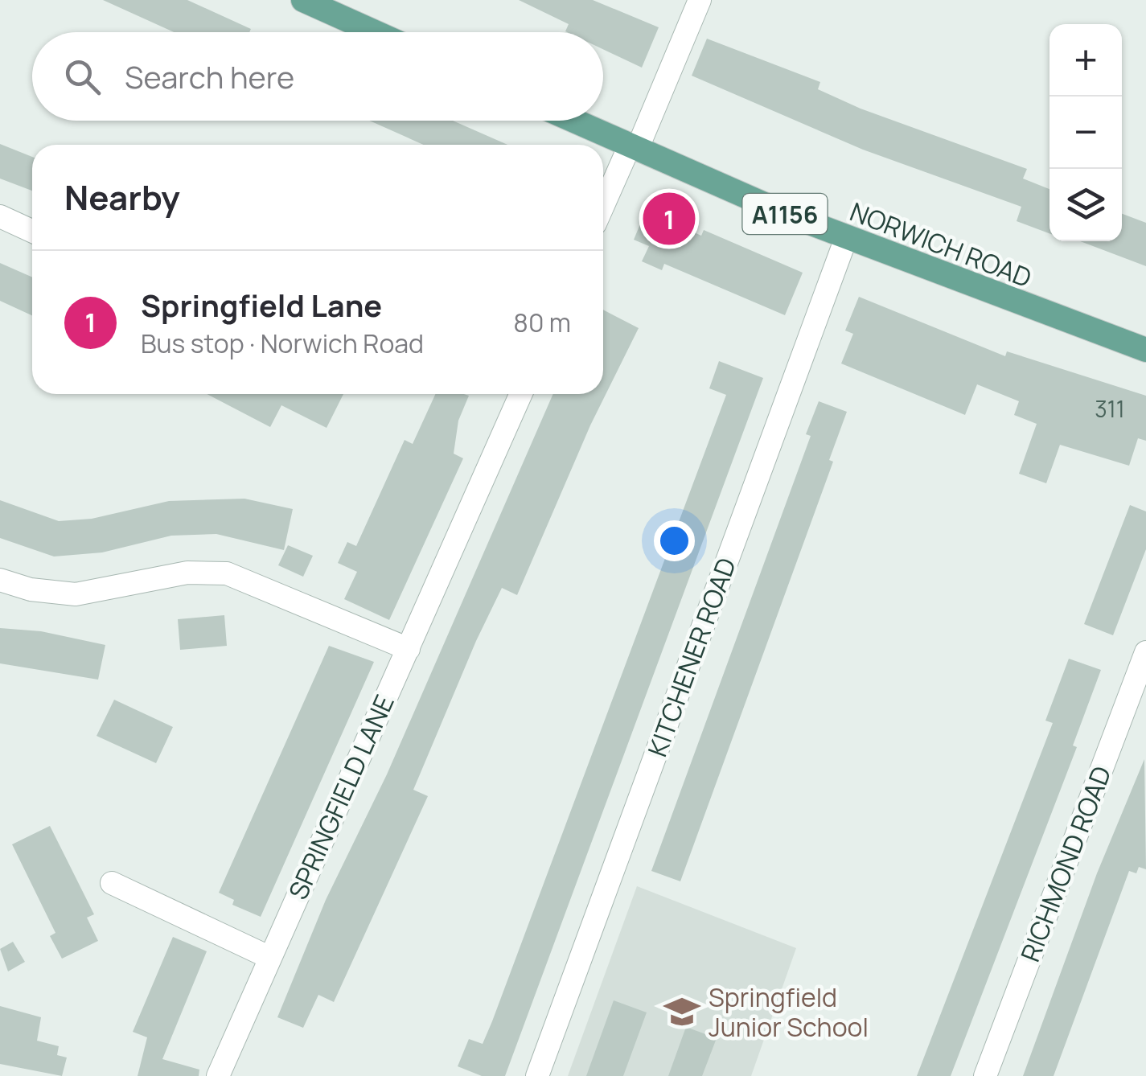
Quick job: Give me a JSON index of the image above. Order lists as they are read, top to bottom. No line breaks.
{"streets":{"main road":["A1156","NORWICH ROAD"],"street":["KITCHENER ROAD","SPRINGFIELD LANE","RICHMOND ROAD"]},"crossings":[["NORWICH ROAD","KITCHENER ROAD"]],"places":{"school or university":["Springfield Junior School"]},"house_numbers":["311"],"page":{"map_buttons":["+","−"],"search":"Search here","heading":"Nearby","pins":"1","list":[{"mark":"1","name":"Springfield Lane","note":"Bus stop · Norwich Road","value":"80 m"}]}}
